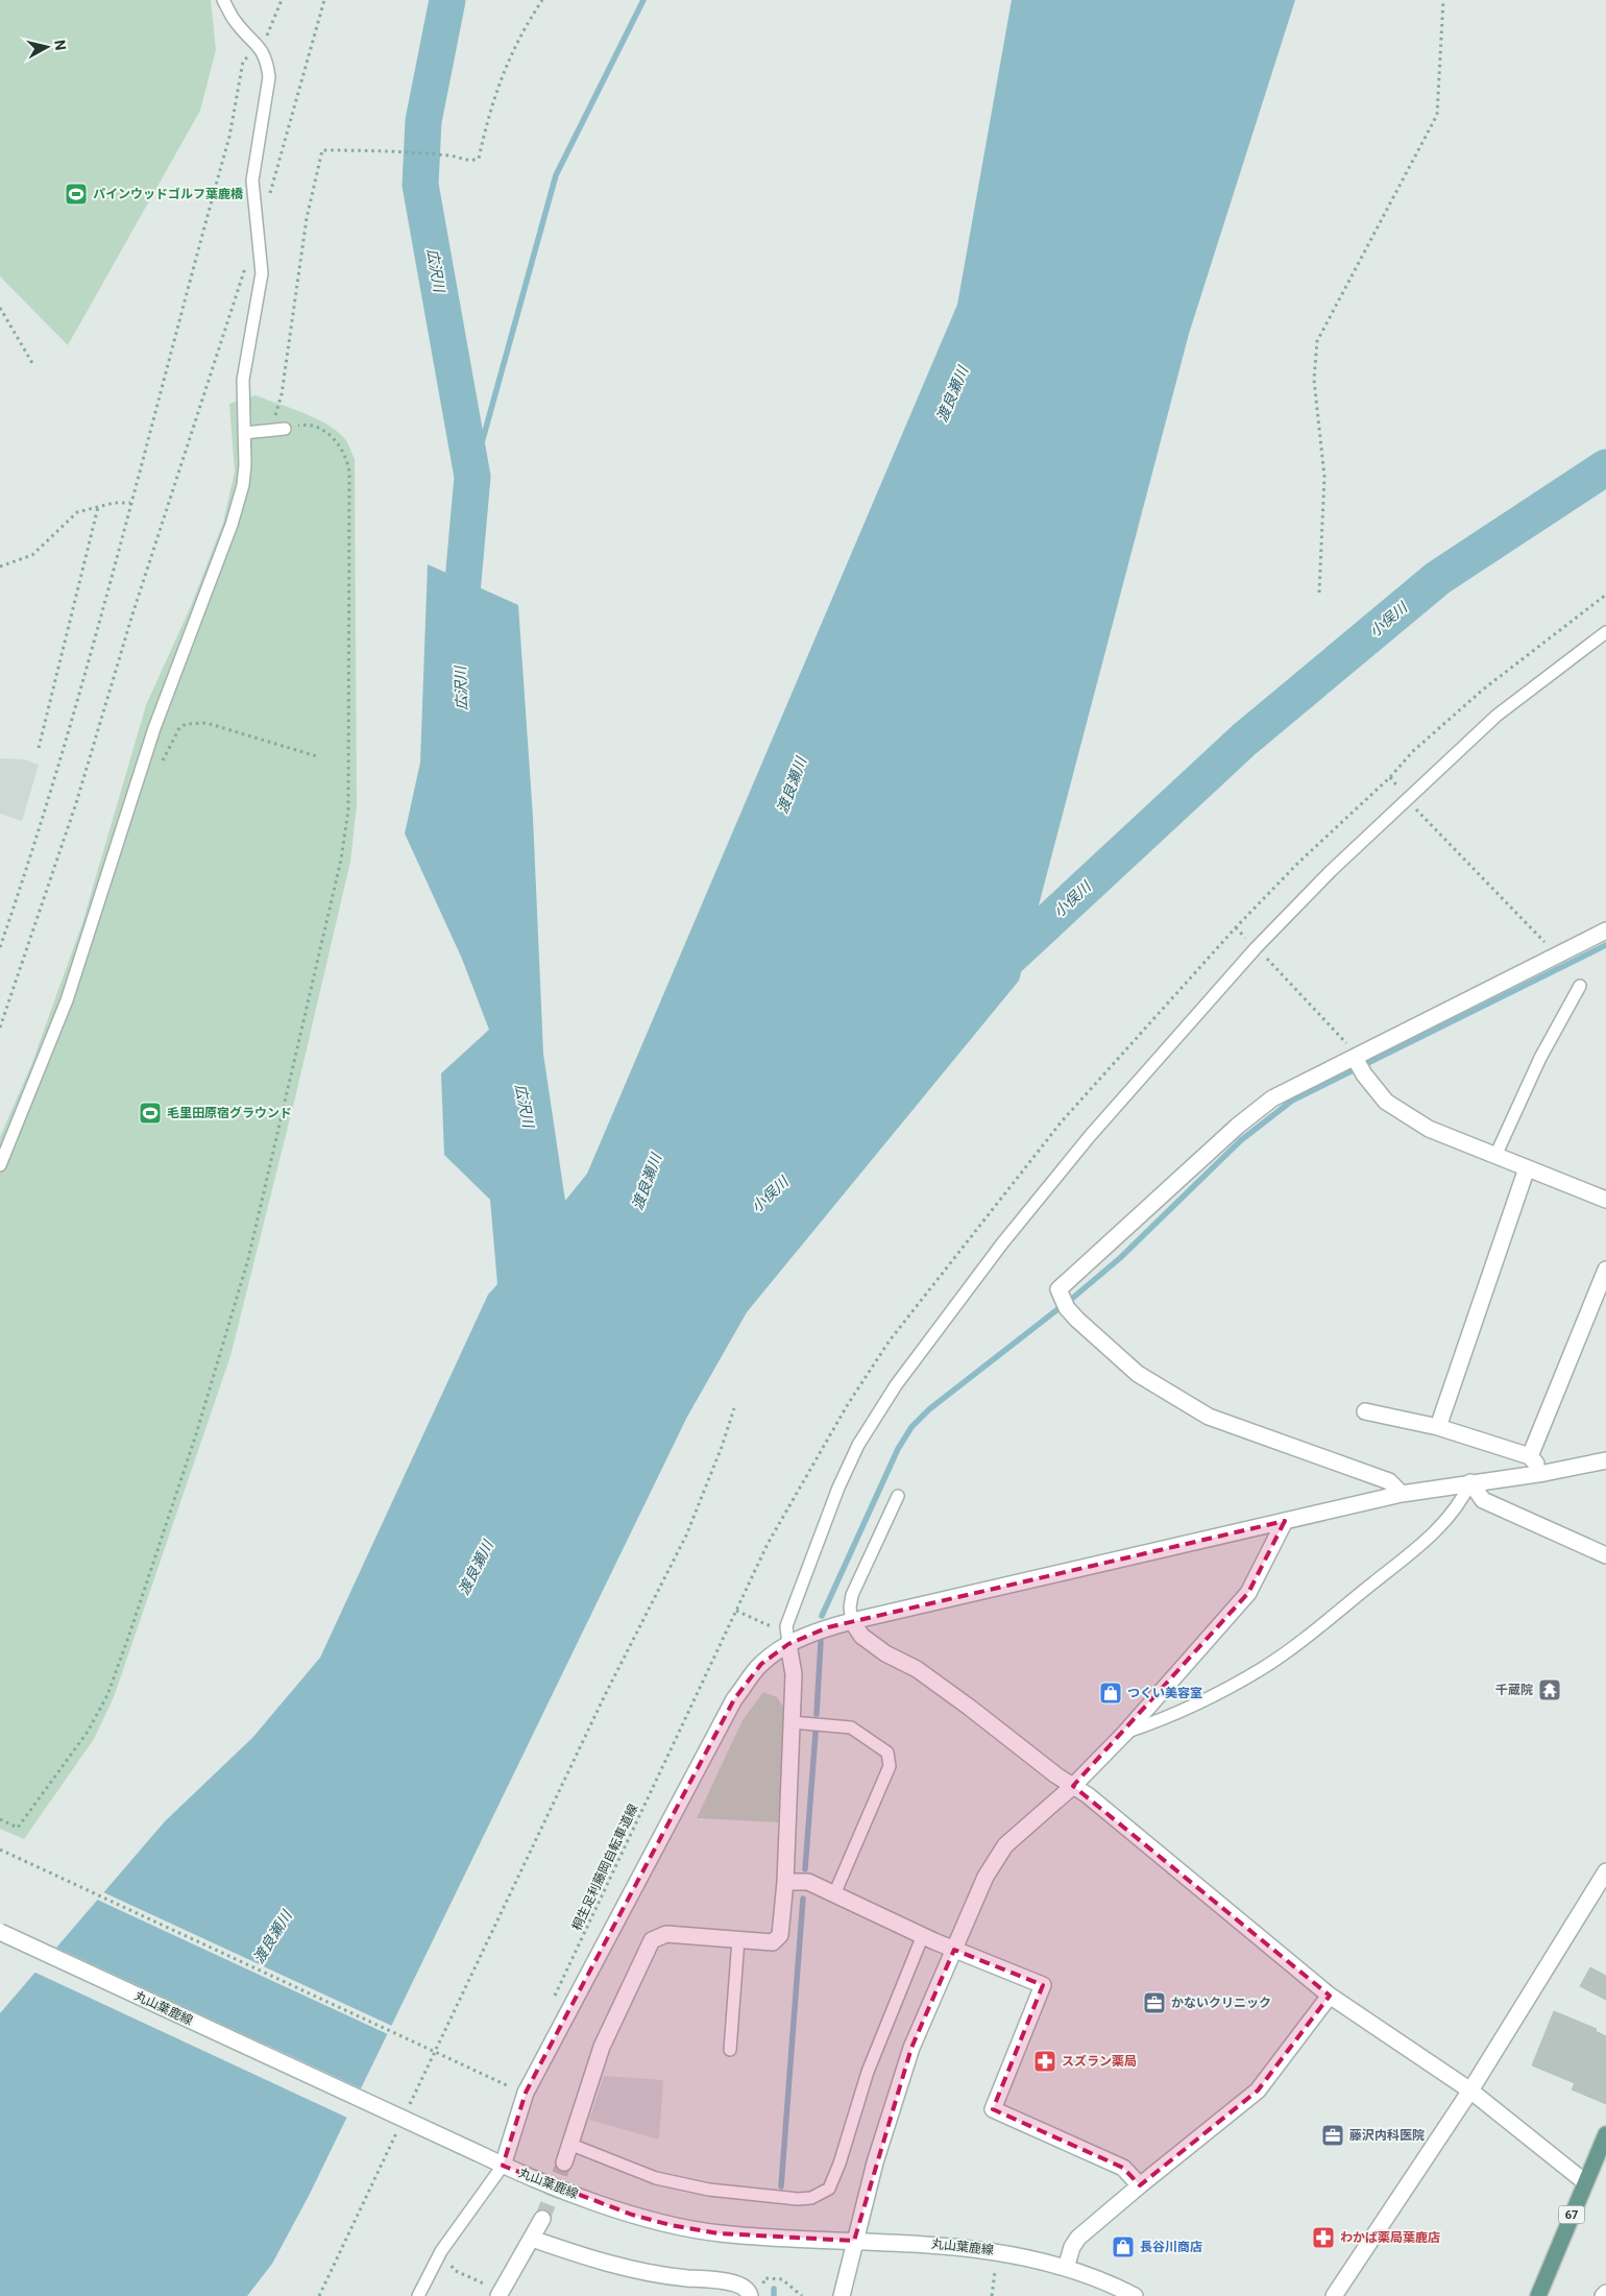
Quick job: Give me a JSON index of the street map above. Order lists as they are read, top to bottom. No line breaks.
{"streets":{"main road":["67"],"street":["丸山葉鹿線"],"path":["桐生足利藤岡自転車道線"]},"water":["広沢川","渡良瀬川","小俣川"],"places":{"sports":["パインウッドゴルフ葉鹿橋","毛里田原宿グラウンド"],"temple":["千蔵院"],"shop":["つくい美容室","長谷川商店"],"office":["かないクリニック","藤沢内科医院"],"pharmacy":["スズラン薬局","わかば薬局葉鹿店"]},"north":"right"}
